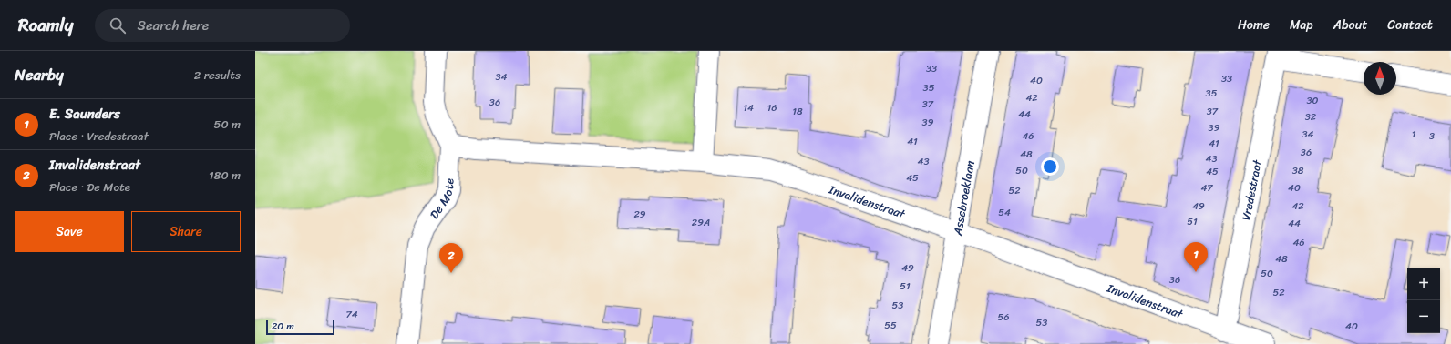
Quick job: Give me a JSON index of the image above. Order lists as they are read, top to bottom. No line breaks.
{"streets":{"street":["Vredestraat","De Mote","Assebroeklaan","Invalidenstraat"]},"crossings":[["Vredestraat","Invalidenstraat"],["De Mote","Invalidenstraat"],["Assebroeklaan","Invalidenstraat"]],"house_numbers":["33","34","33","40","35","35","42","30","36","37","14","16","18","37","44","32","39","39","34","1","46","3","41","41","36","48","43","43","50","38","45","45","47","40","52","49","42","54","29","51","29A","44","46","48","49","50","36","51","52","53","74","56","53","55","40"],"scale_bar":"20 m","north":"top","page":{"header":"Roamly","search":"Search here","nav":["Home","Map","About","Contact"],"heading":["Nearby","2 results"],"list":[{"mark":"1","name":"E. Saunders","note":"Place · Vredestraat","value":"50 m"},{"mark":"2","name":"Invalidenstraat","note":"Place · De Mote","value":"180 m"}],"buttons":["Save","Share"],"pins":["1","2"],"map_buttons":["+","−"],"scale":"20 m"}}
